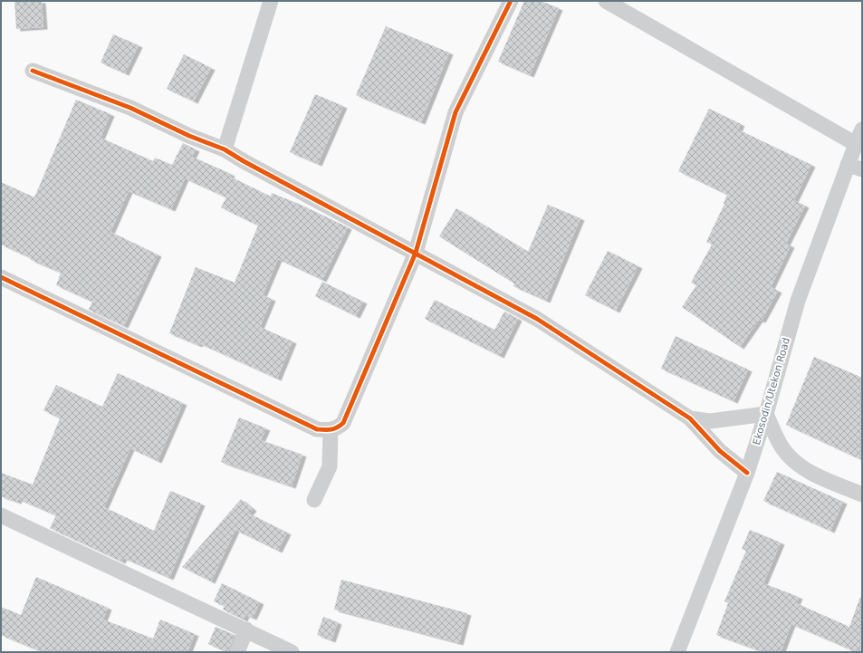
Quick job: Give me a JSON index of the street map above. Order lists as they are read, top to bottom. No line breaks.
{"streets":{"street":["Ekosodin/Utekon Road"]}}
